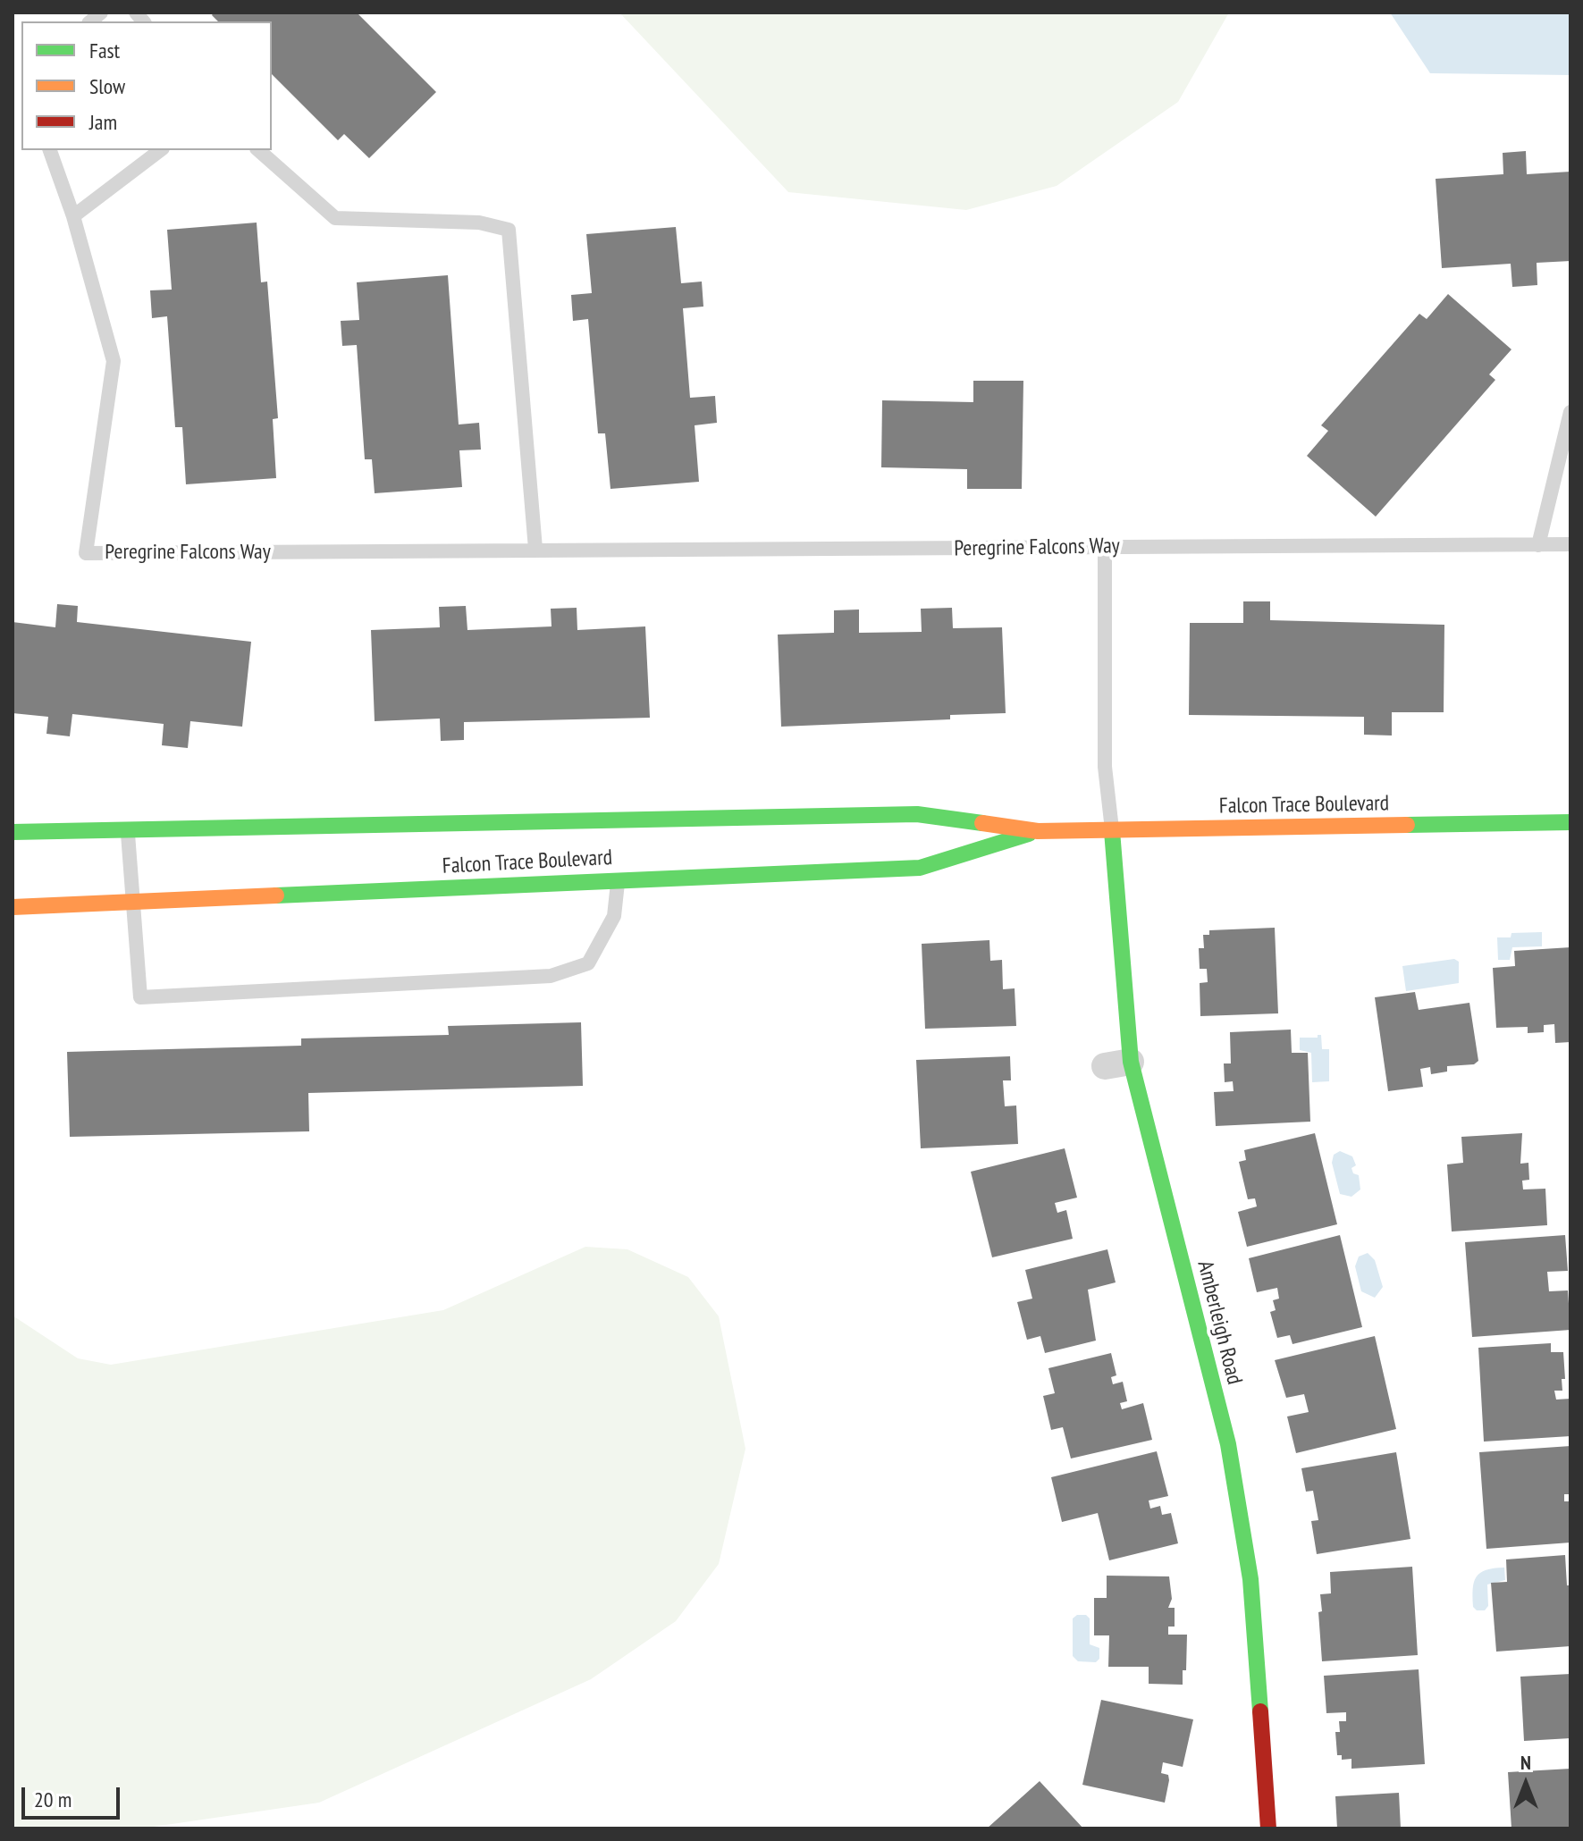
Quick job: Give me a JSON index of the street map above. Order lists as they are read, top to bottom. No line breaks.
{"streets":{"street":["Falcon Trace Boulevard","Amberleigh Road"],"lane":["Peregrine Falcons Way"]},"crossings":[["Falcon Trace Boulevard","Amberleigh Road"]],"legend":["Fast","Slow","Jam"],"scale_bar":"20 m","north":"top"}
